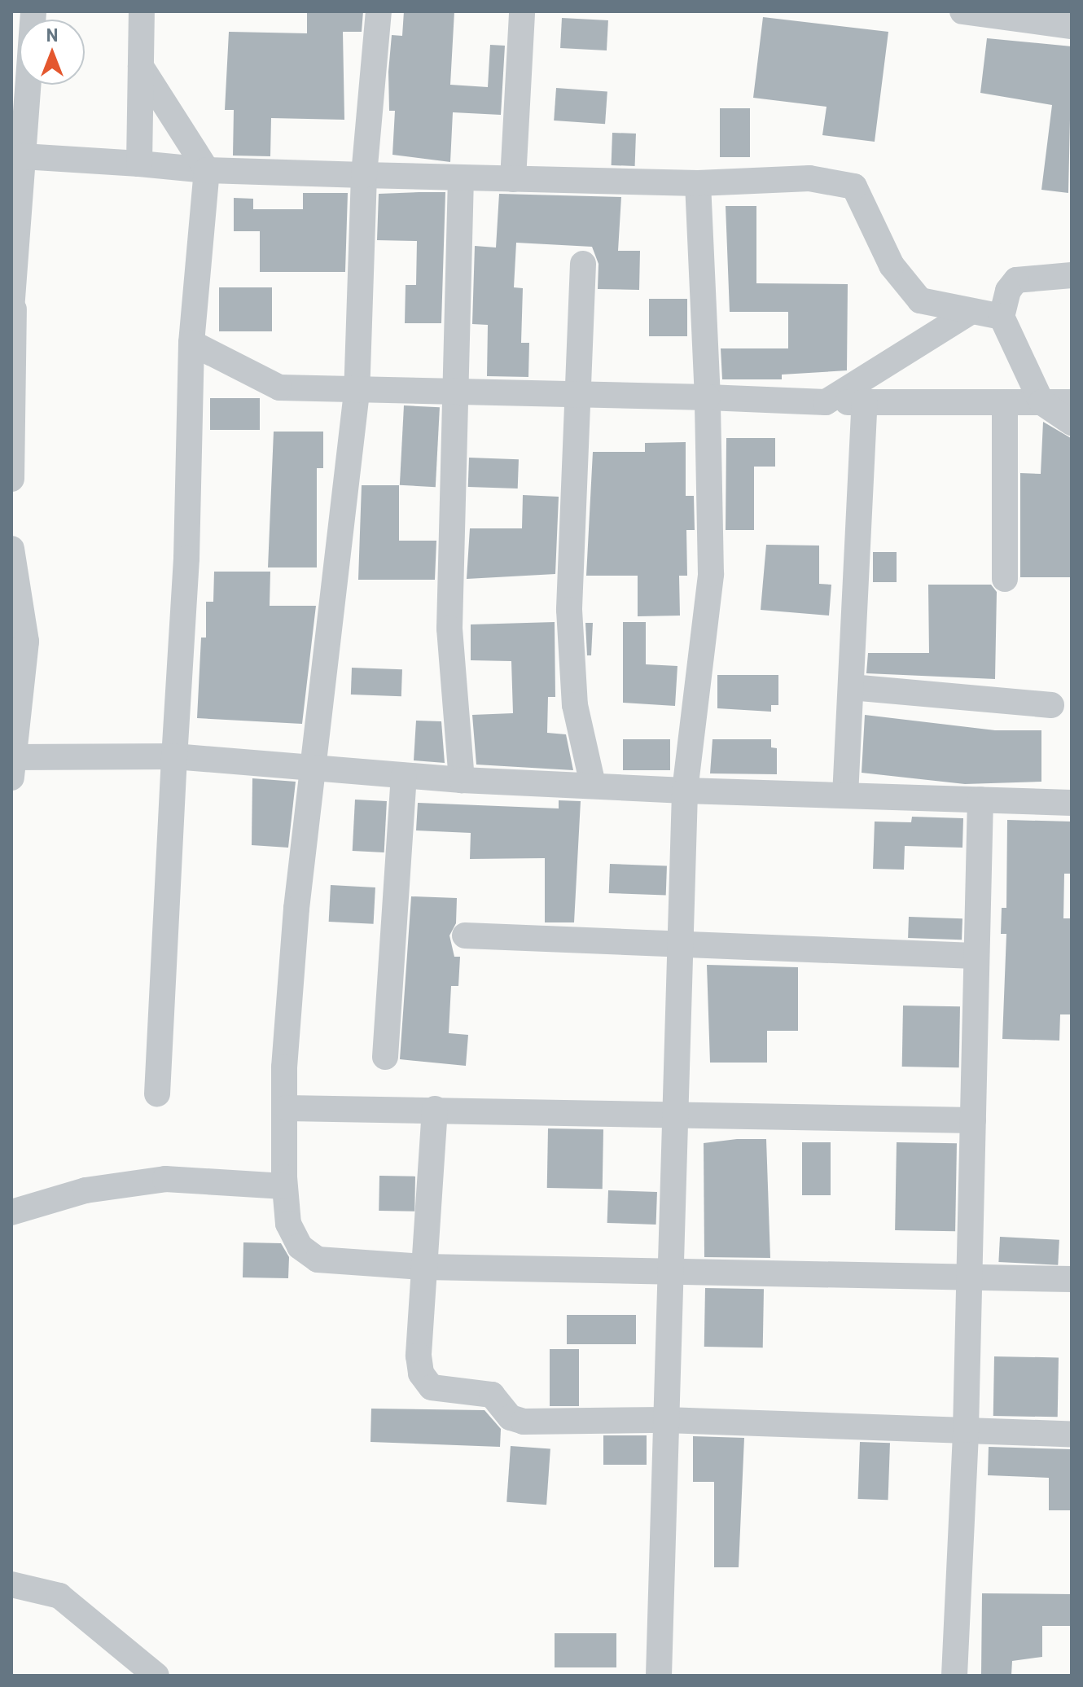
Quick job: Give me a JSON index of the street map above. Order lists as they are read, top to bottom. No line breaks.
{"north":"top"}
